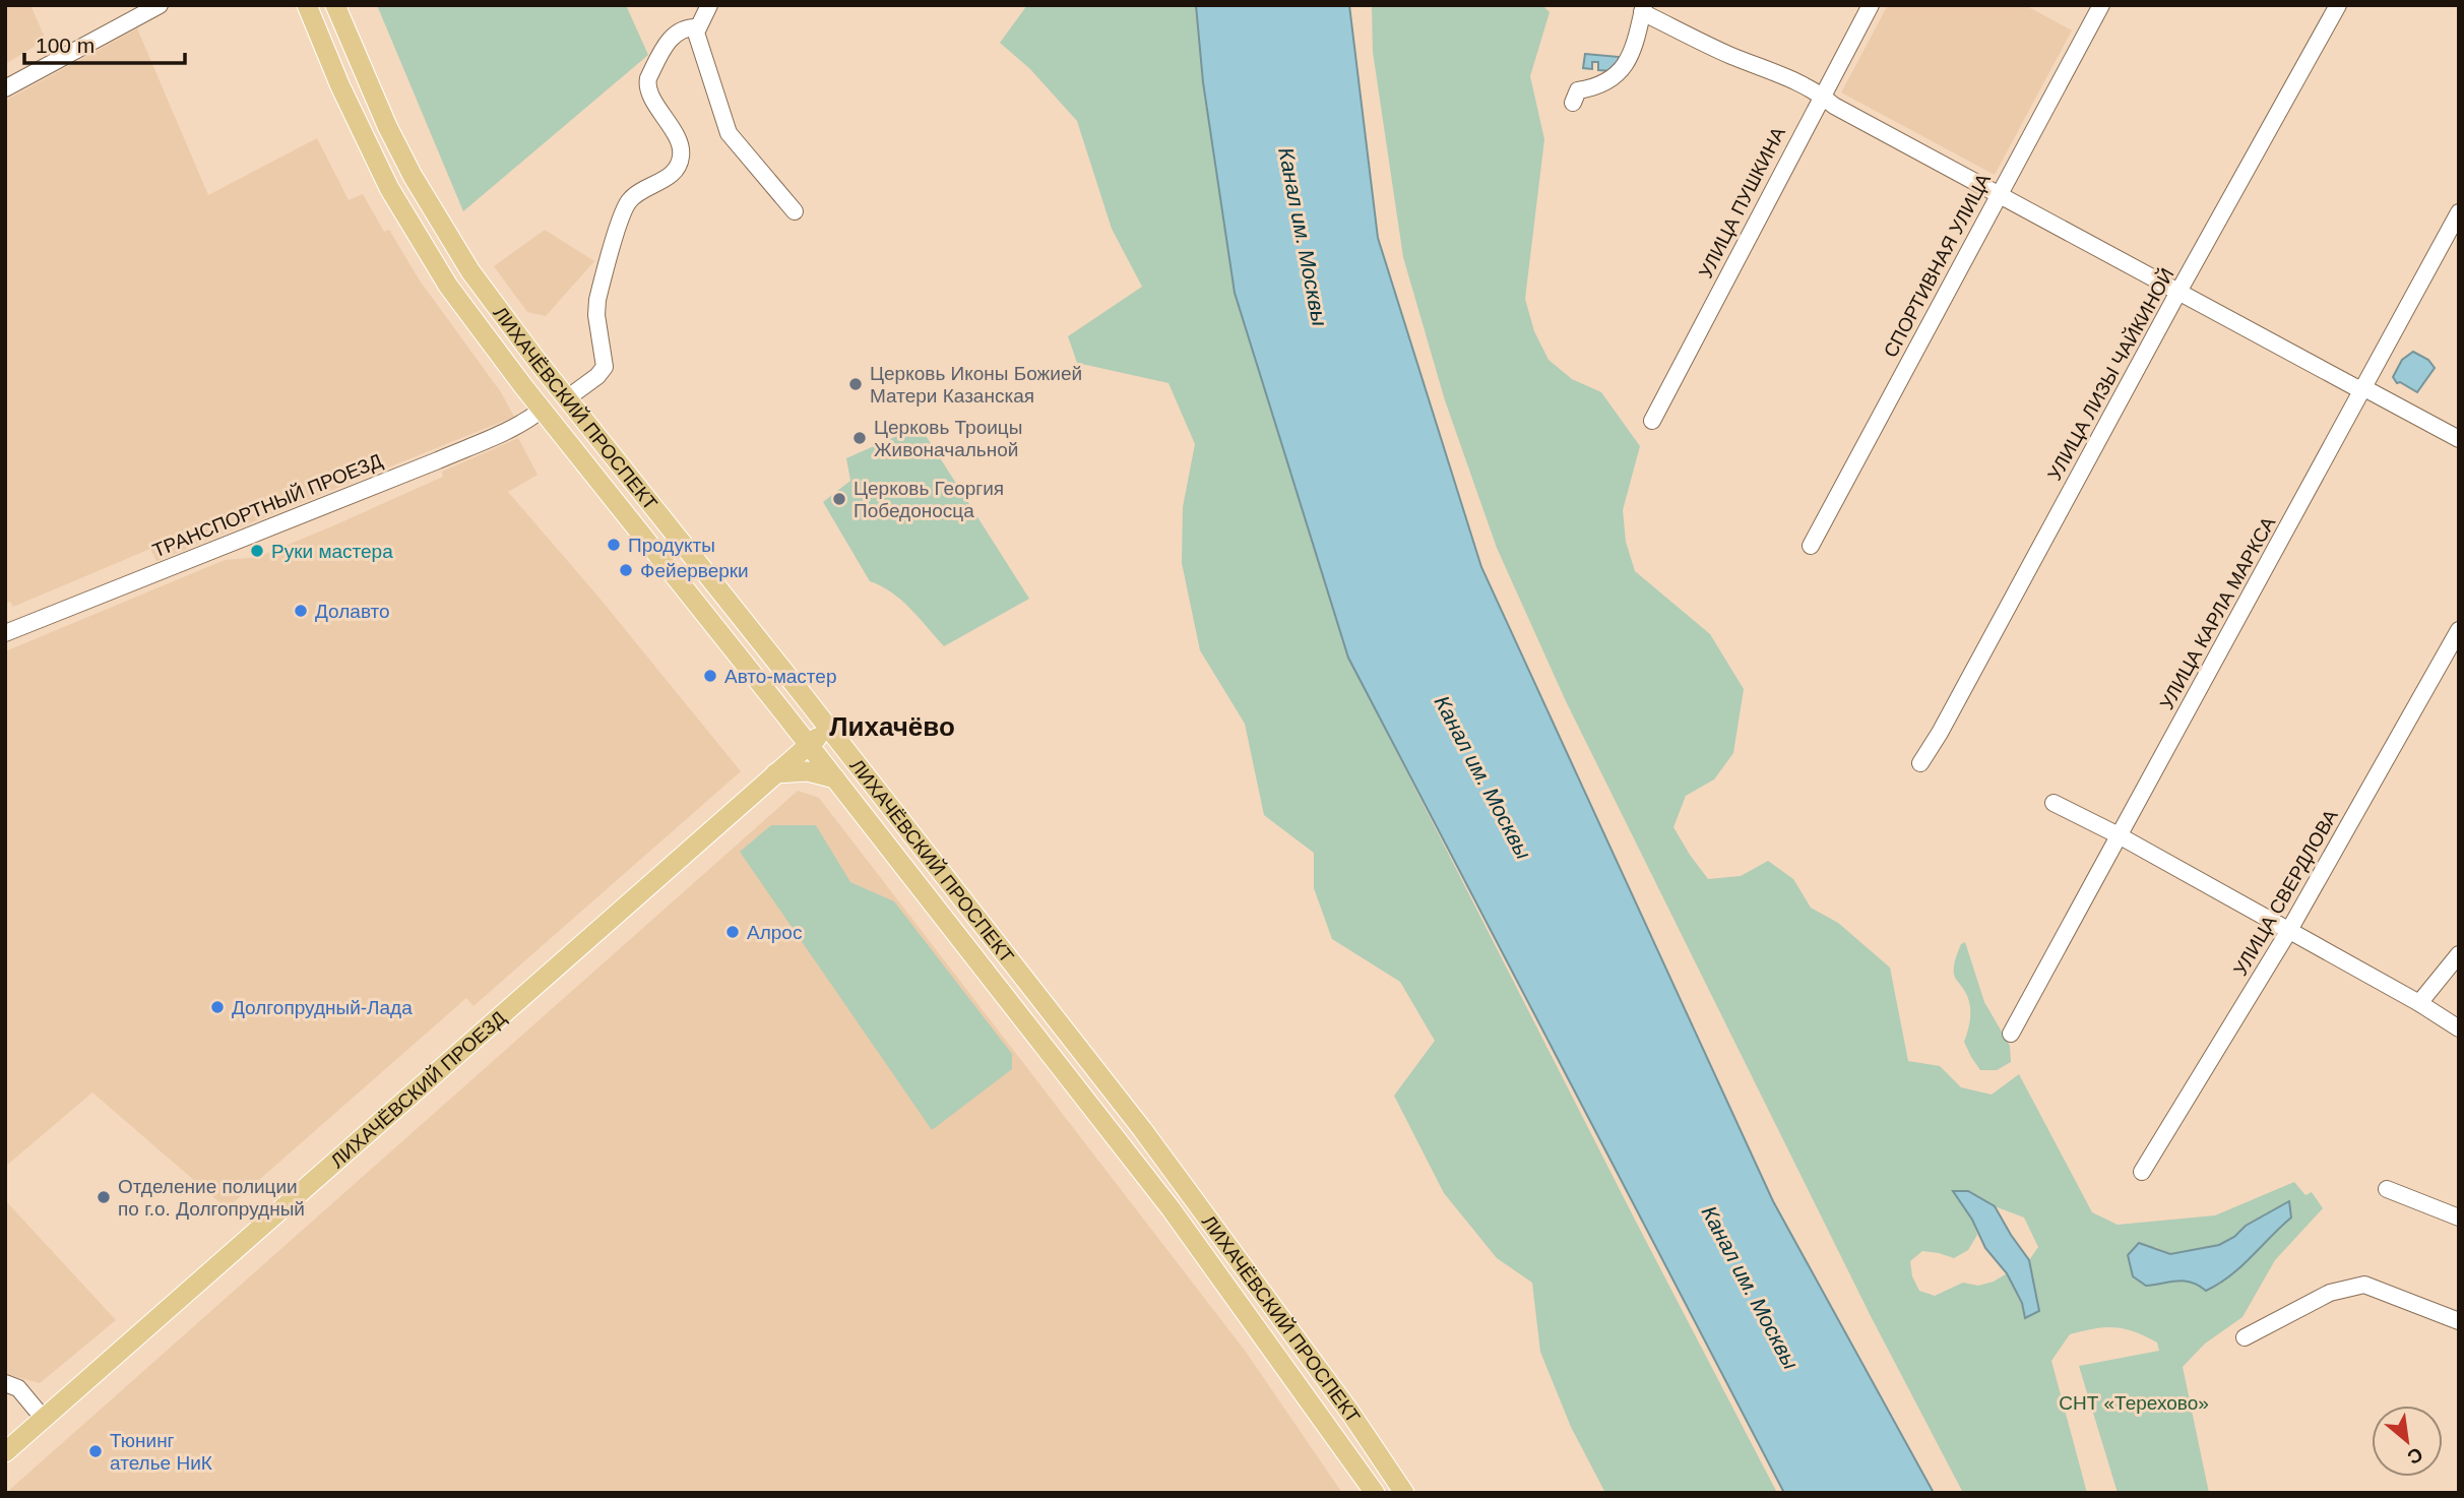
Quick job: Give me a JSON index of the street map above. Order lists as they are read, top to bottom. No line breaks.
{"streets":{"main road":["ЛИХАЧЁВСКИЙ ПРОСПЕКТ","ЛИХАЧЁВСКИЙ ПРОЕЗД"],"street":["УЛИЦА ПУШКИНА","СПОРТИВНАЯ УЛИЦА","УЛИЦА ЛИЗЫ ЧАЙКИНОЙ","ТРАНСПОРТНЫЙ ПРОЕЗД","УЛИЦА КАРЛА МАРКСА","УЛИЦА СВЕРДЛОВА"]},"crossings":[["ЛИХАЧЁВСКИЙ ПРОСПЕКТ","ТРАНСПОРТНЫЙ ПРОЕЗД"],["ЛИХАЧЁВСКИЙ ПРОСПЕКТ","ЛИХАЧЁВСКИЙ ПРОЕЗД"]],"districts":["Лихачёво"],"water":["Канал им. Москвы"],"parks":["СНТ «Терехово»"],"places":["Церковь Иконы Божией Матери Казанская","Церковь Троицы Живоначальной","Церковь Георгия Победоносца","Продукты","Руки мастера","Фейерверки","Долавто","Авто-мастер","Алрос","Долгопрудный-Лада","Отделение полиции по г.о. Долгопрудный","Тюнинг ателье НиК"],"scale_bar":"100 m","north":"bottom right"}
